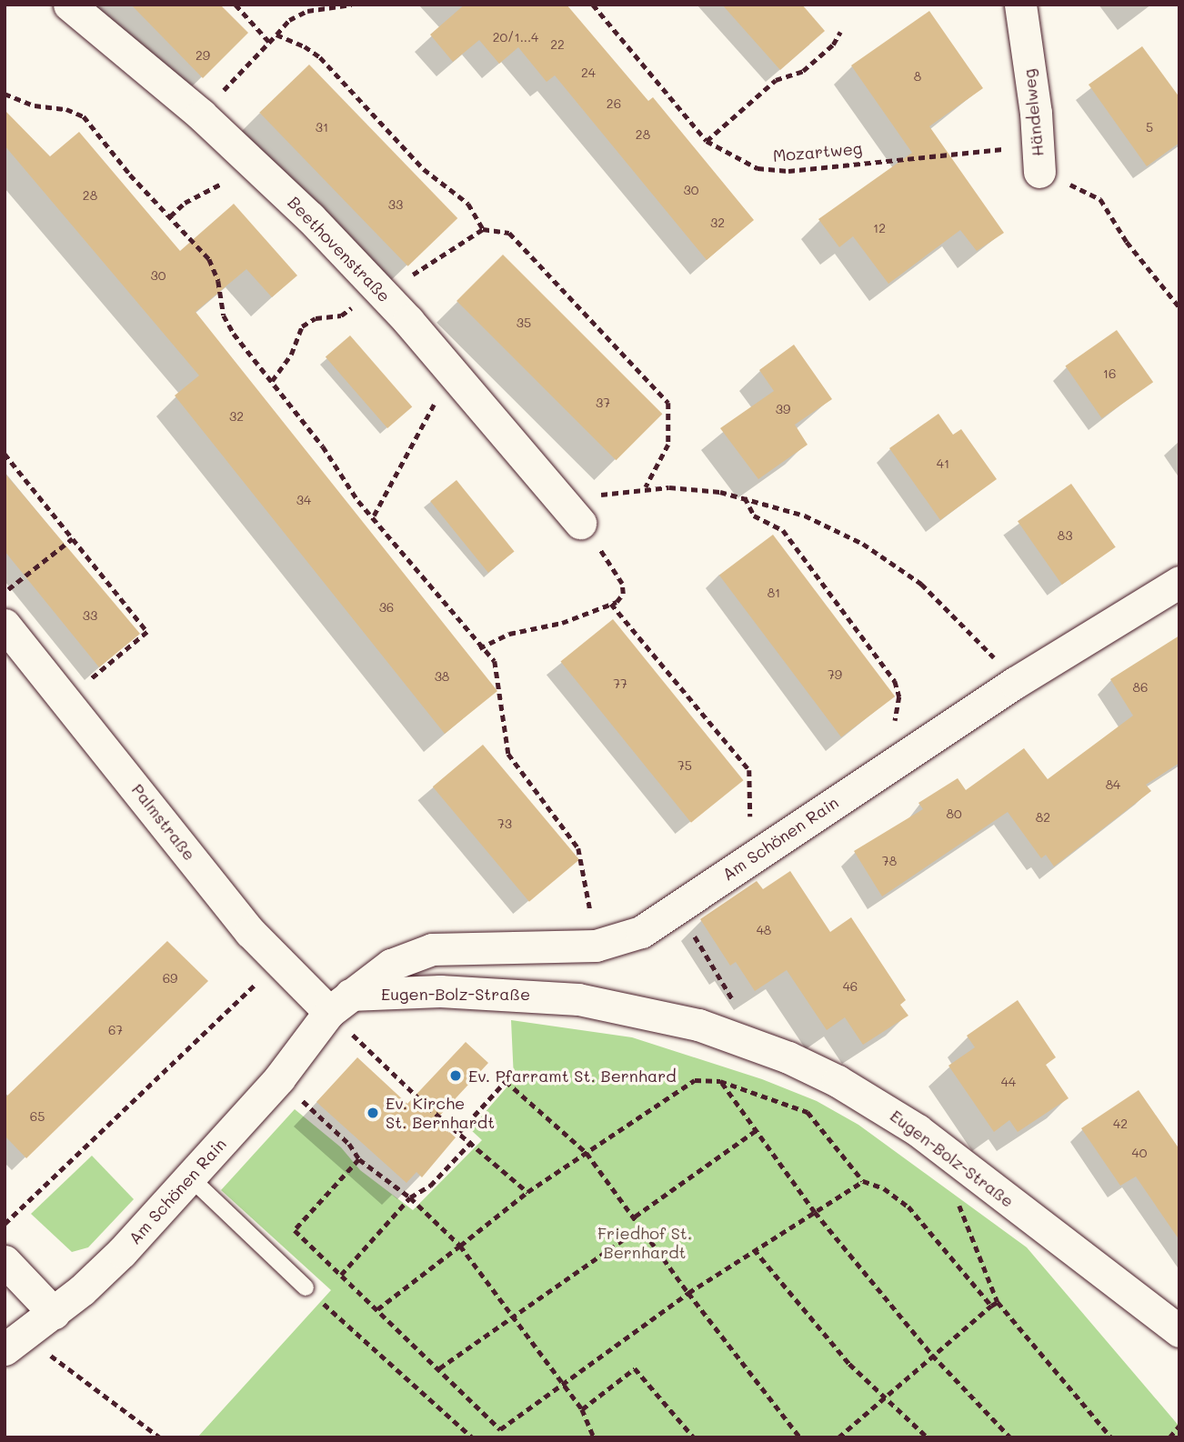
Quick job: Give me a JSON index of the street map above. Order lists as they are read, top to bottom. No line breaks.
{"streets":{"street":["Händelweg","Beethovenstraße","Palmstraße","Am Schönen Rain","Eugen-Bolz-Straße"],"path":["Mozartweg"]},"crossings":[["Händelweg","Mozartweg"],["Palmstraße","Am Schönen Rain"],["Palmstraße","Eugen-Bolz-Straße"],["Am Schönen Rain","Eugen-Bolz-Straße"]],"parks":["Friedhof St. Bernhardt"],"places":["Ev. Pfarramt St. Bernhard","Ev. Kirche St. Bernhardt"],"house_numbers":["20/1...4","22","29","24","8","26","31","5","28","30","28","33","32","12","30","35","16","37","39","32","41","34","83","81","36","33","79","38","77","86","75","84","80","82","73","78","48","69","46","67","44","65","42","40"]}
